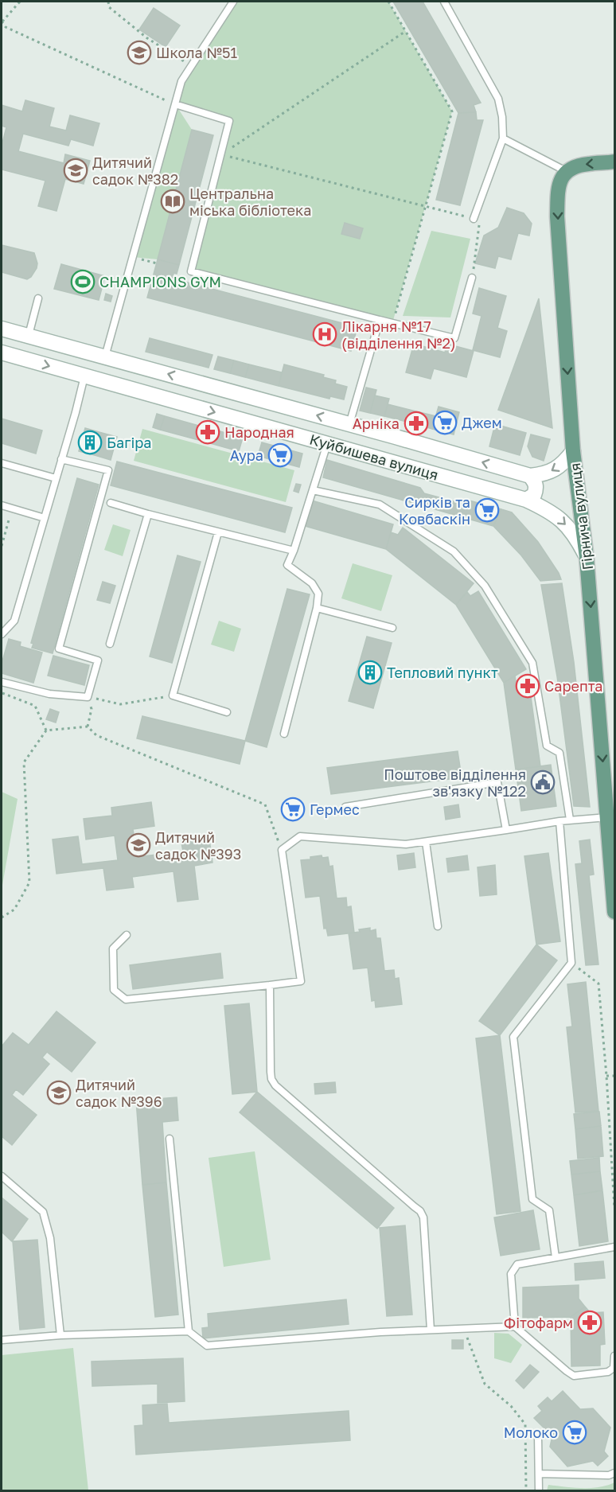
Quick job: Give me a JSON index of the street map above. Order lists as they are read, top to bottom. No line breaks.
{"streets":{"main road":["Куйбишева вулиця","Гірнича вулиця"]},"crossings":[["Куйбишева вулиця","Гірнича вулиця"]],"one_way":["Гірнича вулиця"],"places":{"school or university":["Школа №51","Дитячий садок №382","Дитячий садок №393","Дитячий садок №396"],"library":["Центральна міська бібліотека"],"sports":["CHAMPIONS GYM"],"hospital":["Лікарня №17 (відділення №2)"],"supermarket":["Джем","Аура","Сирків та Ковбаскін","Гермес","Молоко"],"pharmacy":["Арніка","Народная","Сарепта","Фітофарм"],"building":["Багіра","Тепловий пункт"],"public building":["Поштове відділення зв'язку №122"]}}
